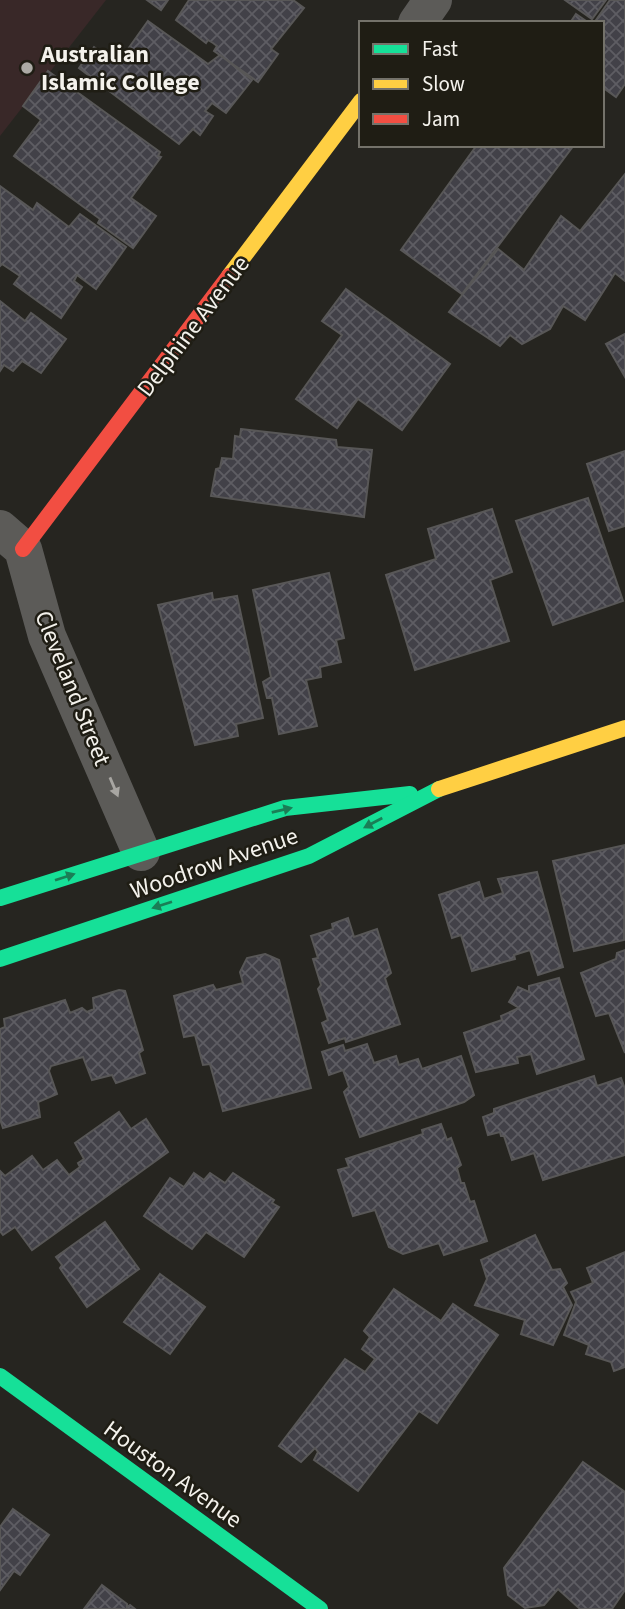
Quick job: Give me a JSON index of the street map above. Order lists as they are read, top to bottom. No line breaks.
{"streets":{"main road":["Delphine Avenue","Woodrow Avenue","Houston Avenue"],"street":["Cleveland Street"]},"crossings":[["Delphine Avenue","Cleveland Street"],["Cleveland Street","Woodrow Avenue"]],"one_way":["Cleveland Street"],"places":["Australian Islamic College"],"legend":["Fast","Slow","Jam"]}
